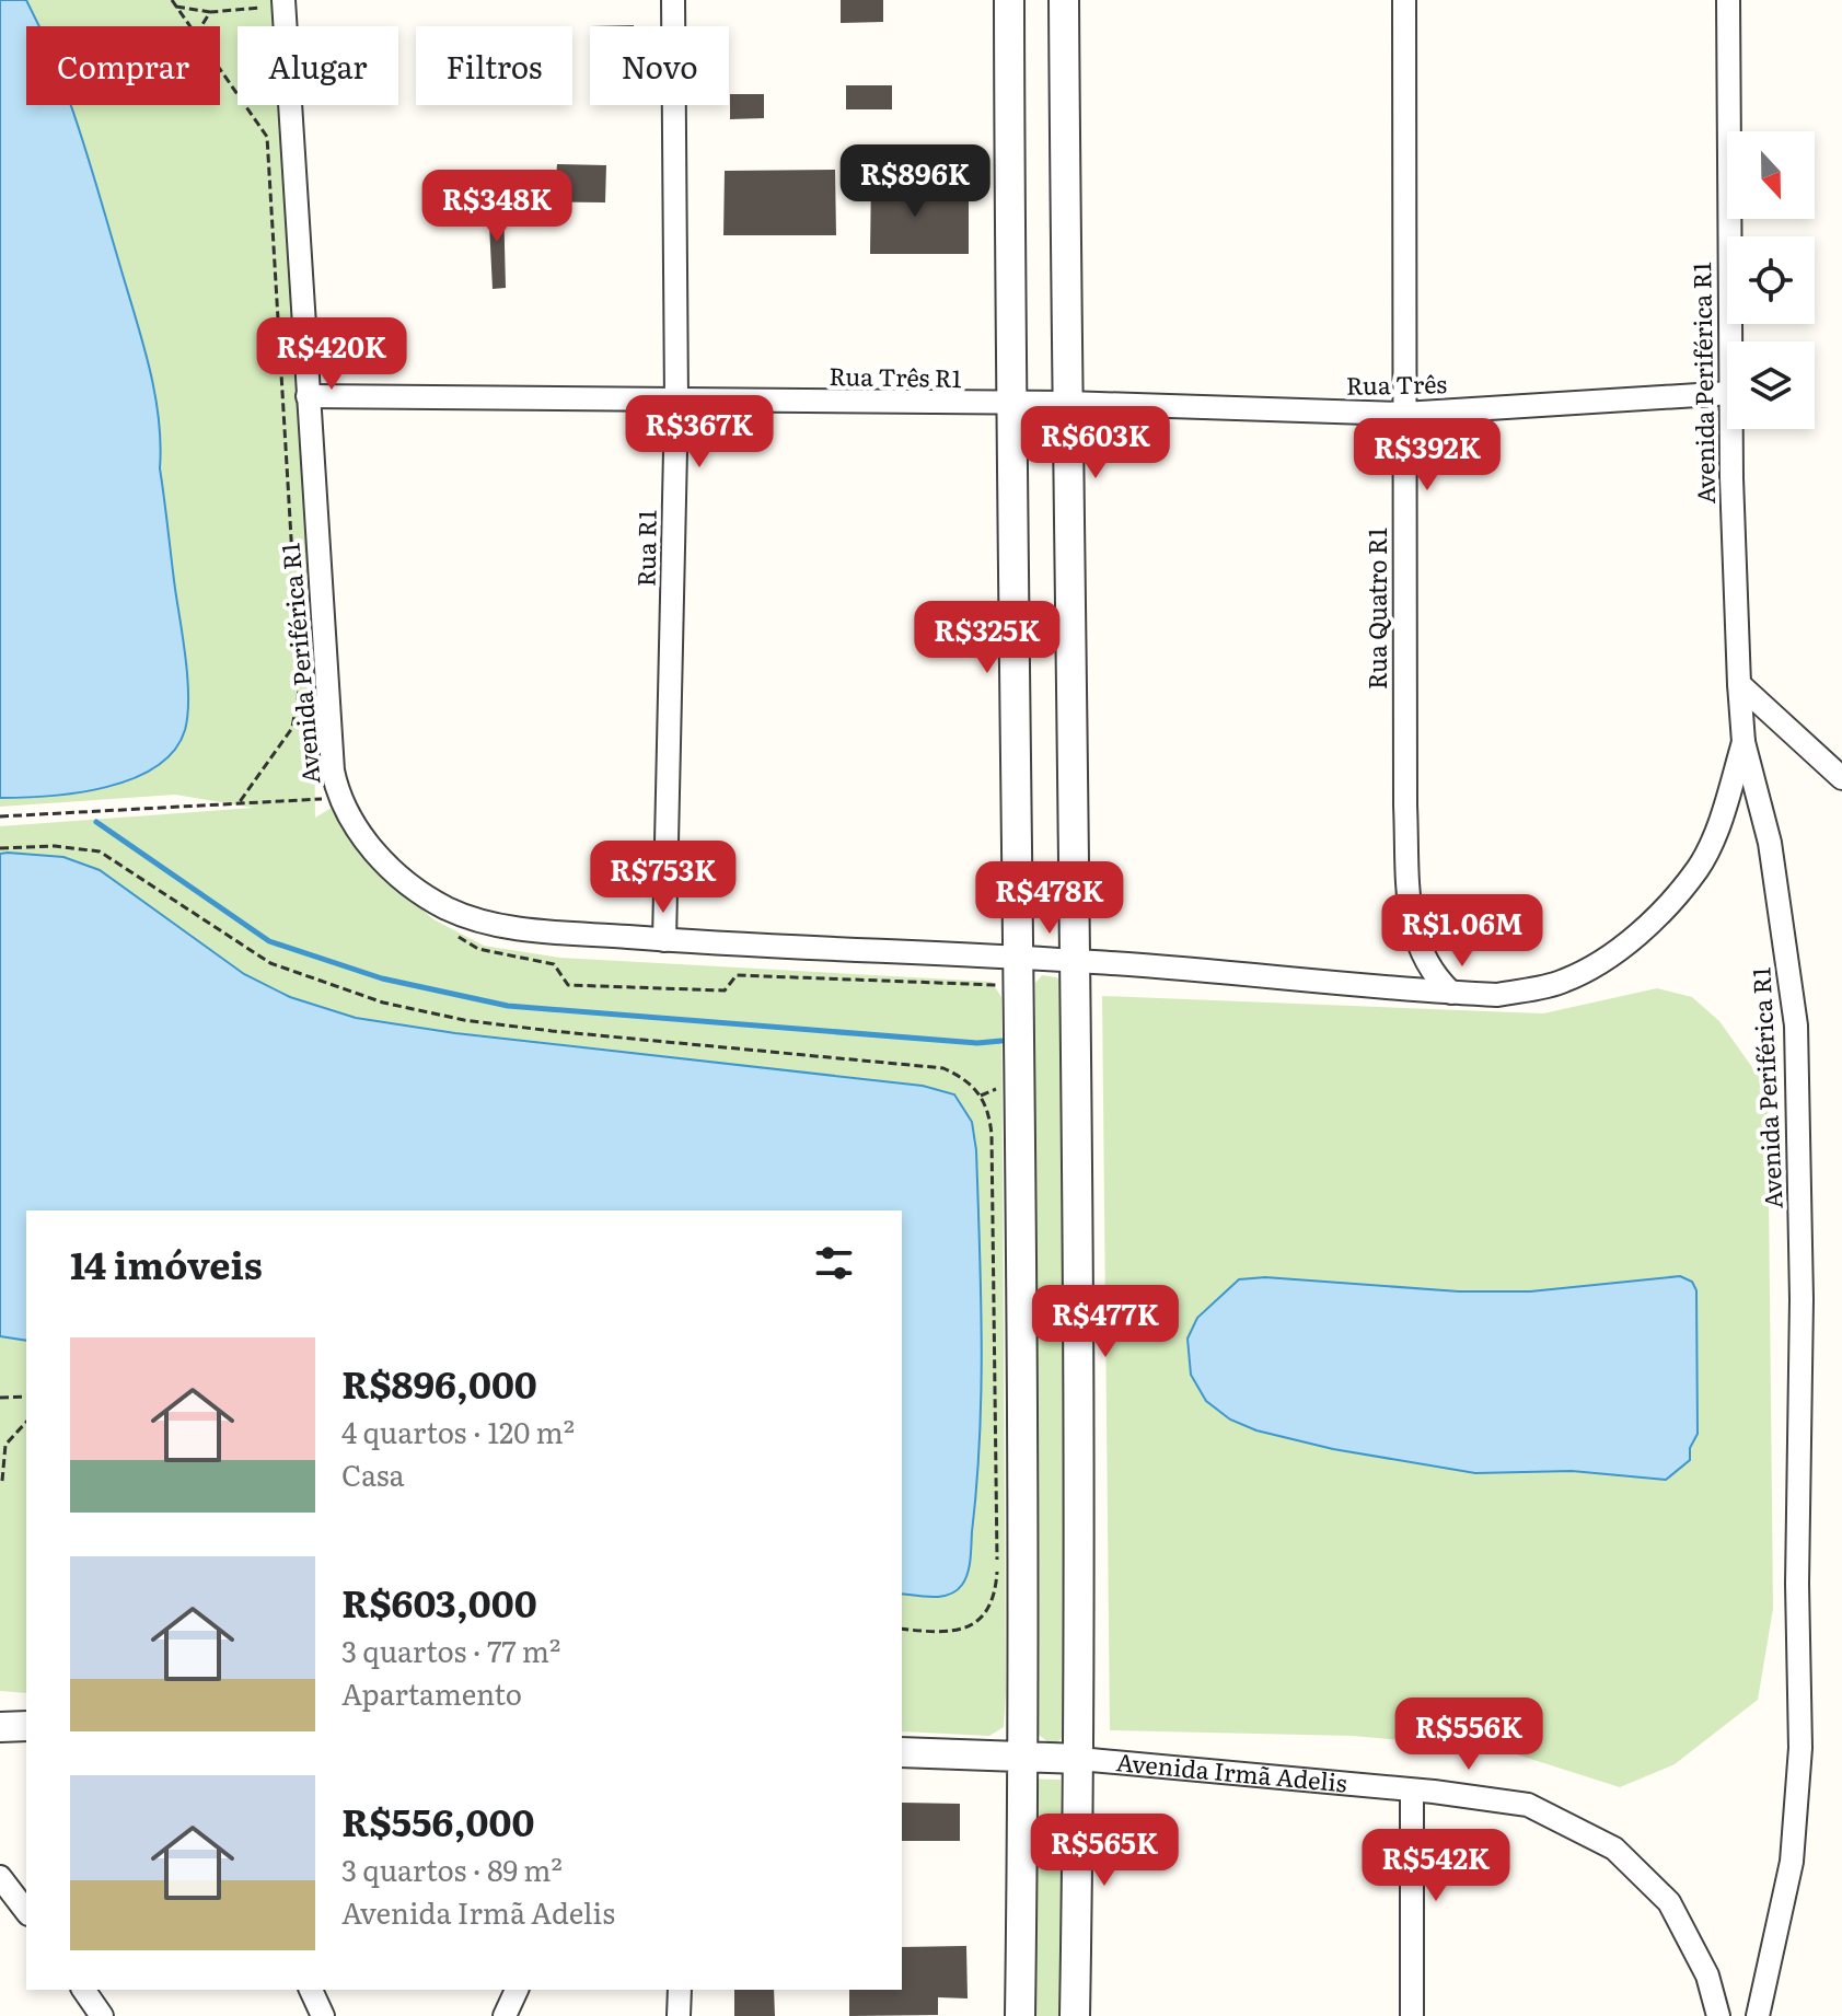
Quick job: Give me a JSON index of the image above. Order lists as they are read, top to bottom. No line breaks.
{"streets":{"street":["Rua Três R1","Avenida Periférica R1","Rua Três","Rua R1","Rua Quatro R1","Avenida Irmã Adelis"]},"crossings":[["Rua Três R1","Avenida Periférica R1"],["Rua Três R1","Rua Três"],["Rua Três R1","Rua R1"],["Avenida Periférica R1","Rua R1"],["Avenida Periférica R1","Rua Quatro R1"],["Rua Três","Rua Quatro R1"]],"north":"bottom","page":{"chip":["Comprar","Alugar","Filtros","Novo"],"price":["R$896K","R$348K","R$420K","R$367K","R$603K","R$392K","R$325K","R$753K","R$478K","R$1.06M","R$477K","R$556K","R$565K","R$542K"],"heading":"14 imóveis","list":[{"name":"R$896,000","note":"4 quartos · 120 m² · Casa"},{"name":"R$603,000","note":"3 quartos · 77 m² · Apartamento"},{"name":"R$556,000","note":"3 quartos · 89 m² · Avenida Irmã Adelis"}]}}
